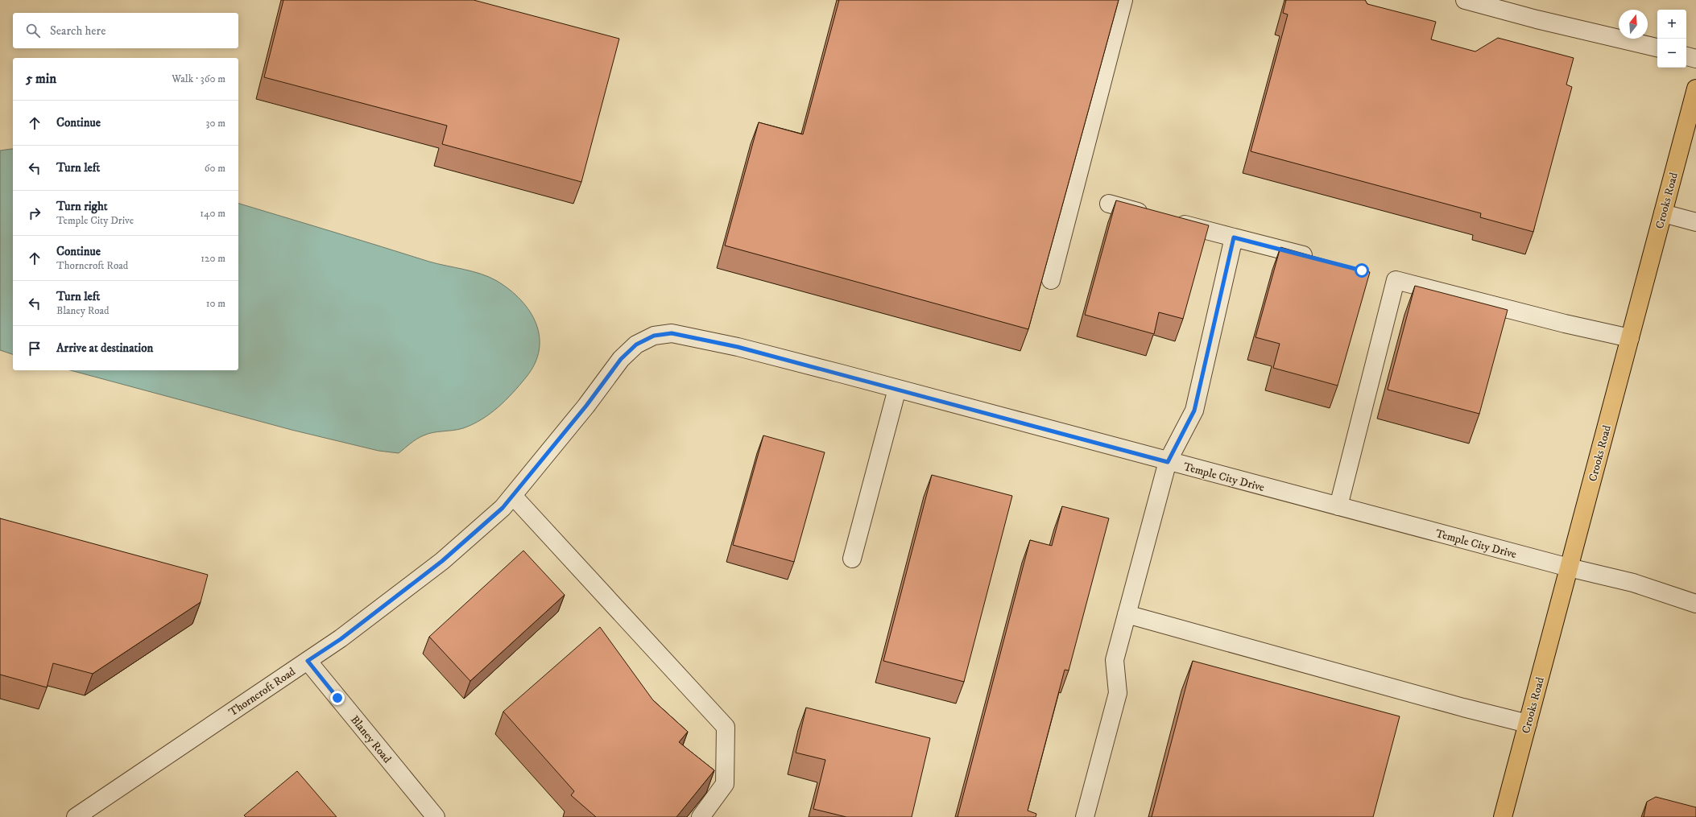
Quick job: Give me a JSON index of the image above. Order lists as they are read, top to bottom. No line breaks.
{"streets":{"main road":["Crooks Road"],"street":["Temple City Drive","Thorncroft Road","Blaney Road"]},"crossings":[["Crooks Road","Temple City Drive"],["Temple City Drive","Thorncroft Road"],["Thorncroft Road","Blaney Road"]],"north":"top","page":{"map_buttons":["+","−"],"search":"Search here","heading":["5 min","Walk · 360 m"],"list":[["Continue","30 m"],["Turn left","60 m"],["Turn right","Temple City Drive","140 m"],["Continue","Thorncroft Road","120 m"],["Turn left","Blaney Road","10 m"],"Arrive at destination"]}}
